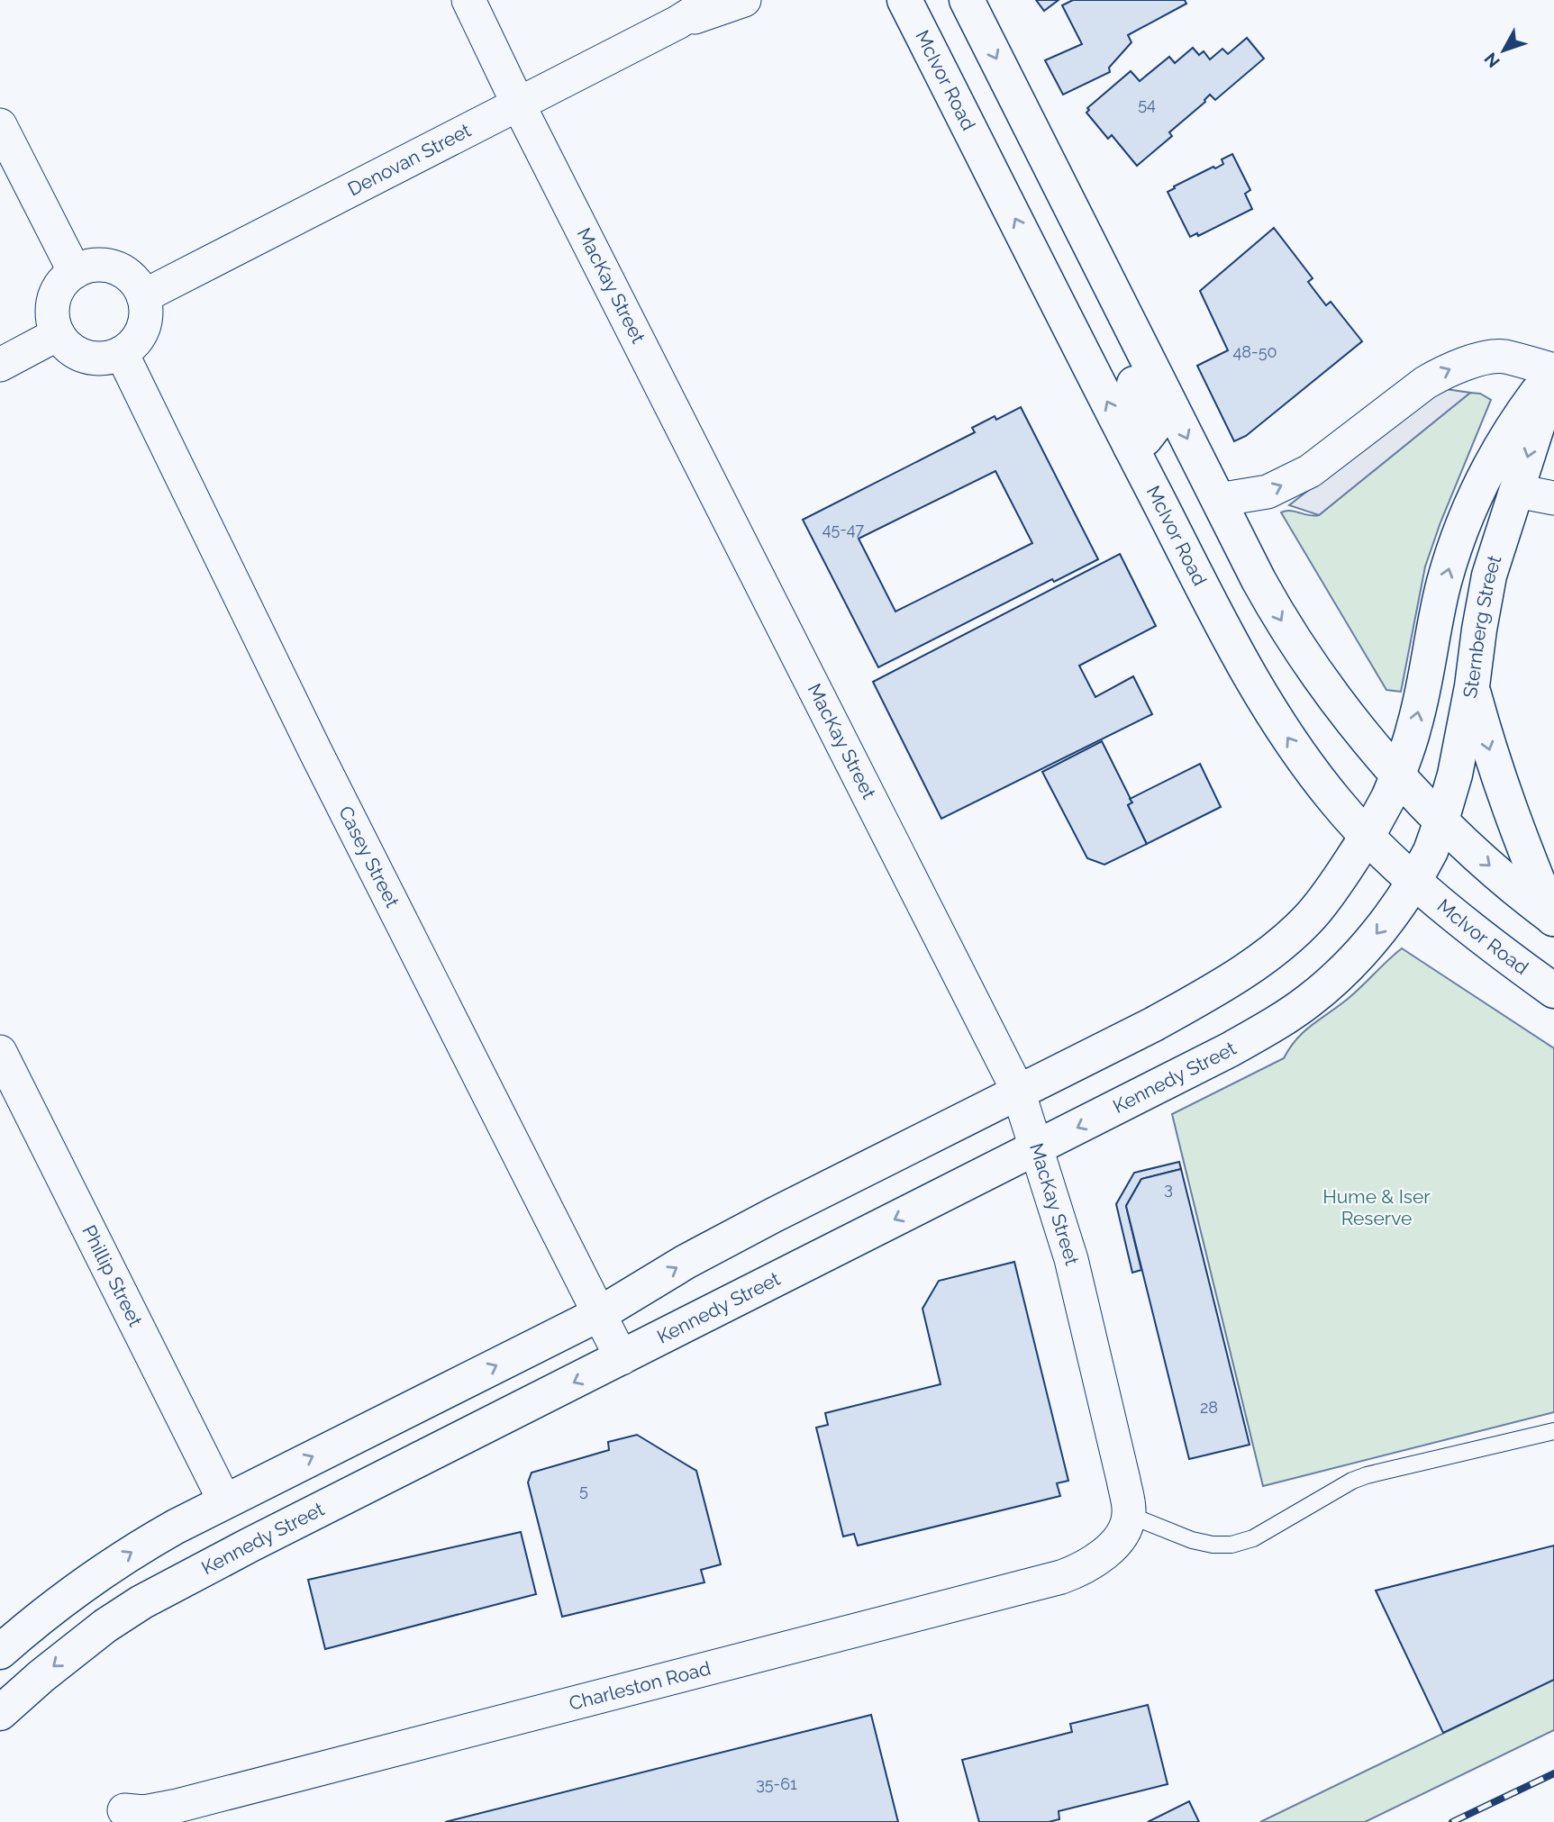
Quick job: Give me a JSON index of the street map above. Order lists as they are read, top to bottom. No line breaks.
{"streets":{"street":["McIvor Road","Denovan Street","MacKay Street","Sternberg Street","Casey Street","Kennedy Street","Phillip Street","Charleston Road"]},"crossings":[["McIvor Road","Sternberg Street"],["McIvor Road","Kennedy Street"],["Denovan Street","MacKay Street"],["Denovan Street","Casey Street"],["MacKay Street","Kennedy Street"],["MacKay Street","Charleston Road"],["Sternberg Street","Kennedy Street"],["Casey Street","Kennedy Street"]],"parks":["Hume & Iser Reserve"],"house_numbers":["54","48-50","45-47","3","28","5","35-61"],"north":"bottom left"}
